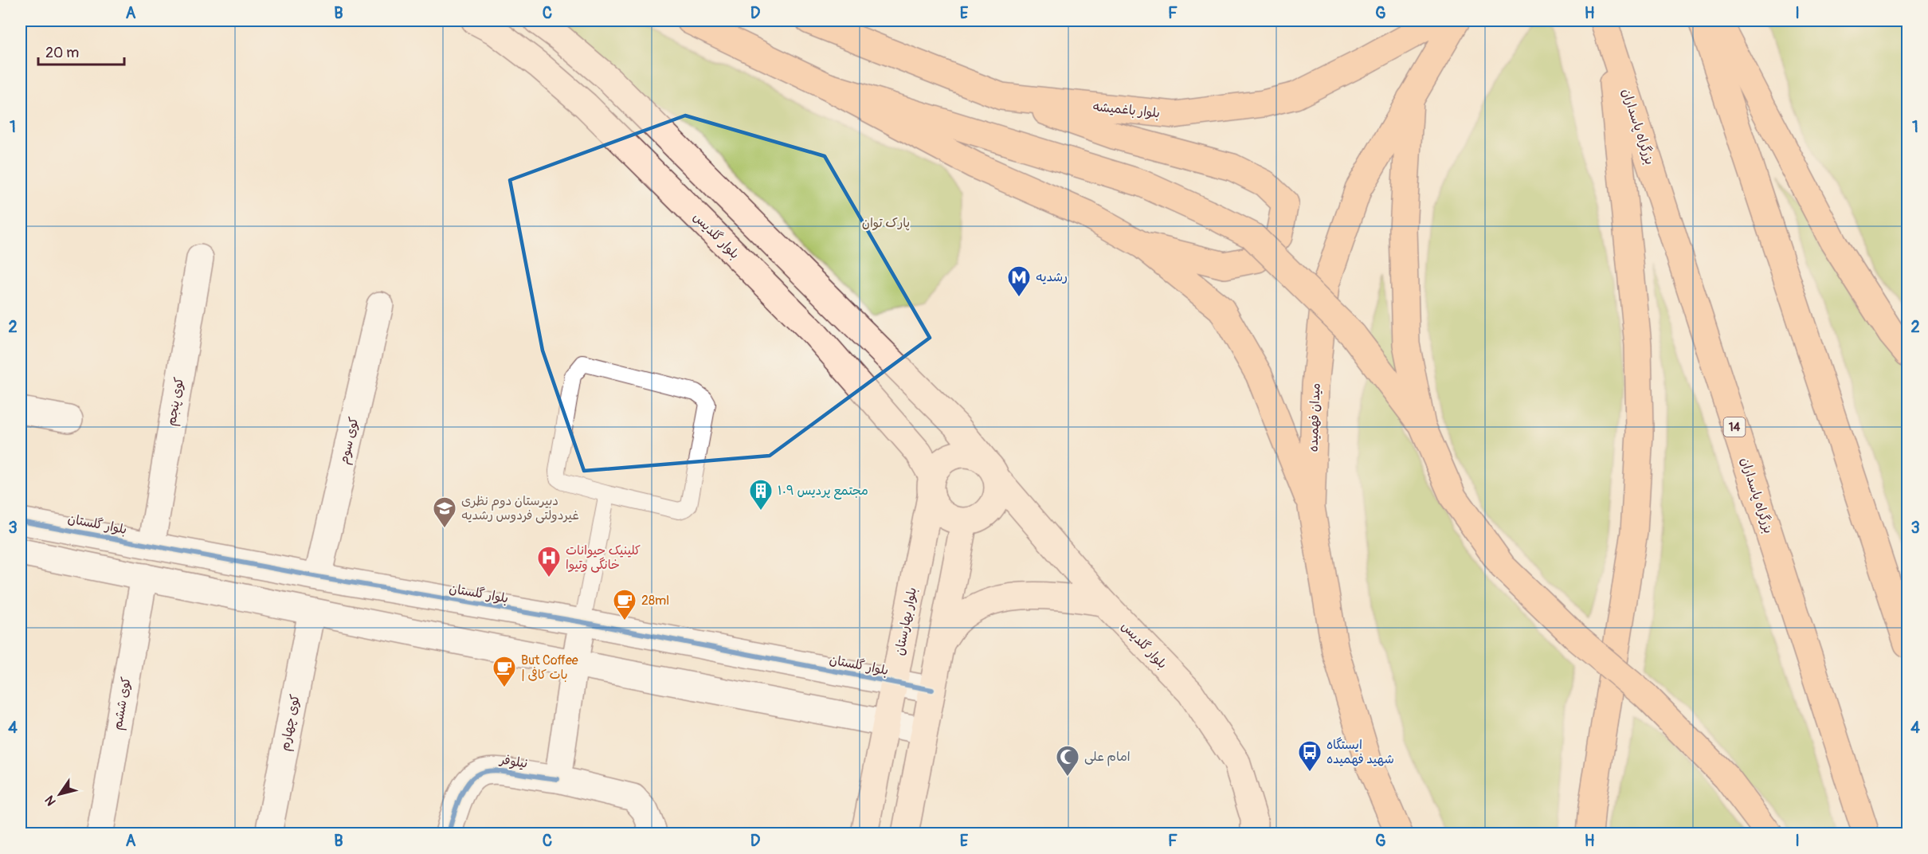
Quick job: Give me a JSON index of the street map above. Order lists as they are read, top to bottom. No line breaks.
{"streets":{"main road":["بلوار باغمیشه","بزرگراه پاسداران","بلوار گلدیس","میدان فهمیده","14","بلوار بهارستان"],"street":["کوی پنجم","کوی سوم","بلوار گلستان","کوی ششم","کوی چهارم","نیلوفر"]},"crossings":[["بلوار گلدیس","بلوار بهارستان"],["کوی پنجم","بلوار گلستان"],["کوی پنجم","کوی ششم"],["کوی سوم","بلوار گلستان"],["کوی سوم","کوی چهارم"],["بلوار گلستان","بلوار بهارستان"]],"parks":["پارک توان"],"places":{"metro station":["رشدیه"],"building":["مجتمع پردیس ۱۰۹"],"school or university":["دبیرستان دوم نظری غیردولتی فردوس رشدیه"],"hospital":["کلینیک حیوانات خانگی وتیوا"],"cafe":["28ml","But Coffee | بات کافی"],"bus stop":["ایستگاه شهید فهمیده"],"mosque":["امام علی"]},"scale_bar":"20 m","north":"bottom left","grid":{"columns":["A","B","C","D","E","F","G","H","I"],"rows":["1","2","3","4"]}}
